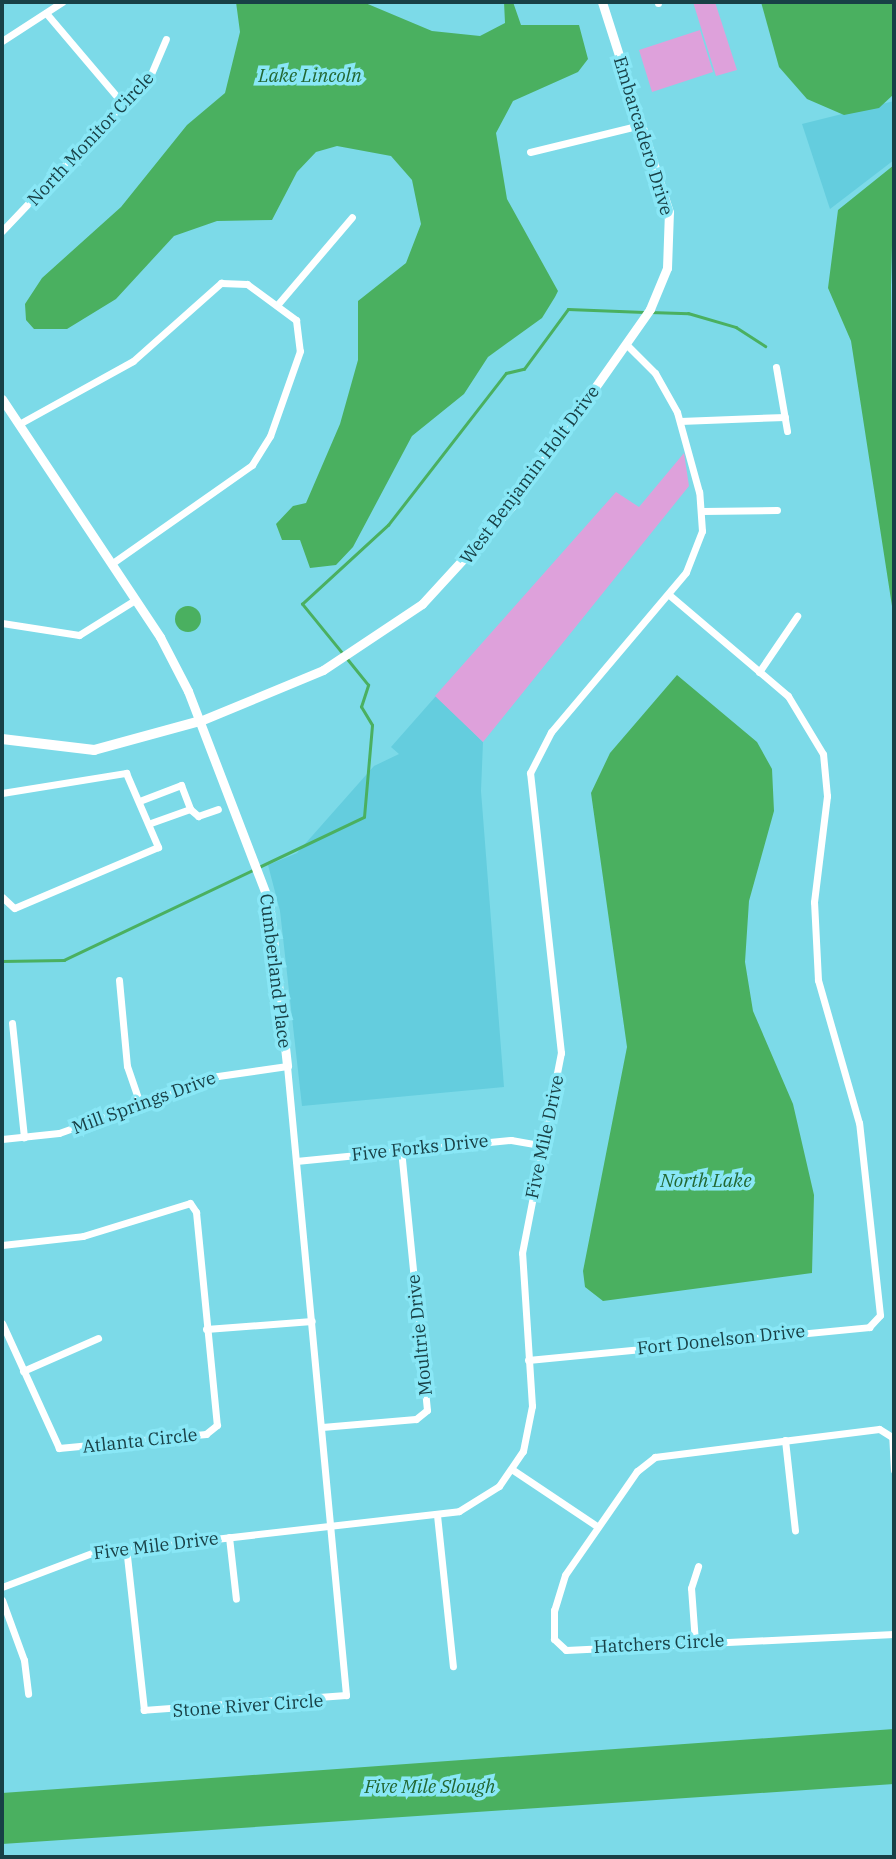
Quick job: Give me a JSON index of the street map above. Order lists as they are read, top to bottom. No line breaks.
{"streets":{"main road":["West Benjamin Holt Drive"],"street":["Embarcadero Drive","North Monitor Circle","Cumberland Place","Mill Springs Drive","Five Mile Drive","Five Forks Drive","Moultrie Drive","Fort Donelson Drive","Atlanta Circle","Hatchers Circle","Stone River Circle"]},"crossings":[["Embarcadero Drive","West Benjamin Holt Drive"],["Embarcadero Drive","Five Mile Drive"],["West Benjamin Holt Drive","Cumberland Place"],["West Benjamin Holt Drive","Five Mile Drive"],["Cumberland Place","Mill Springs Drive"],["Cumberland Place","Five Mile Drive"],["Cumberland Place","Five Forks Drive"],["Cumberland Place","Moultrie Drive"],["Cumberland Place","Stone River Circle"],["Five Mile Drive","Five Forks Drive"],["Five Mile Drive","Fort Donelson Drive"],["Five Mile Drive","Stone River Circle"],["Five Forks Drive","Moultrie Drive"]],"water":["Lake Lincoln","North Lake","Five Mile Slough"]}
